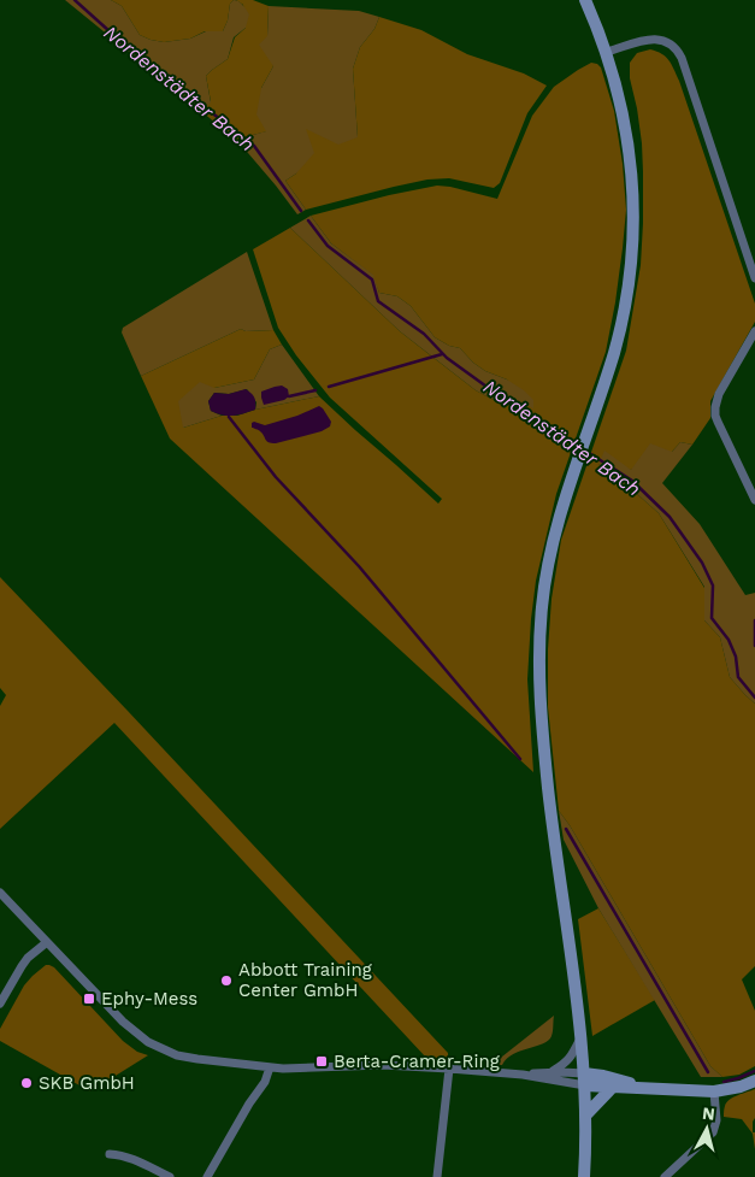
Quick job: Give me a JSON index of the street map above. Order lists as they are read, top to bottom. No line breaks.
{"water":["Nordenstädter Bach"],"places":{"other":["Abbott Training Center GmbH","SKB GmbH"],"transit":["Ephy-Mess","Berta-Cramer-Ring"]},"north":"top"}
